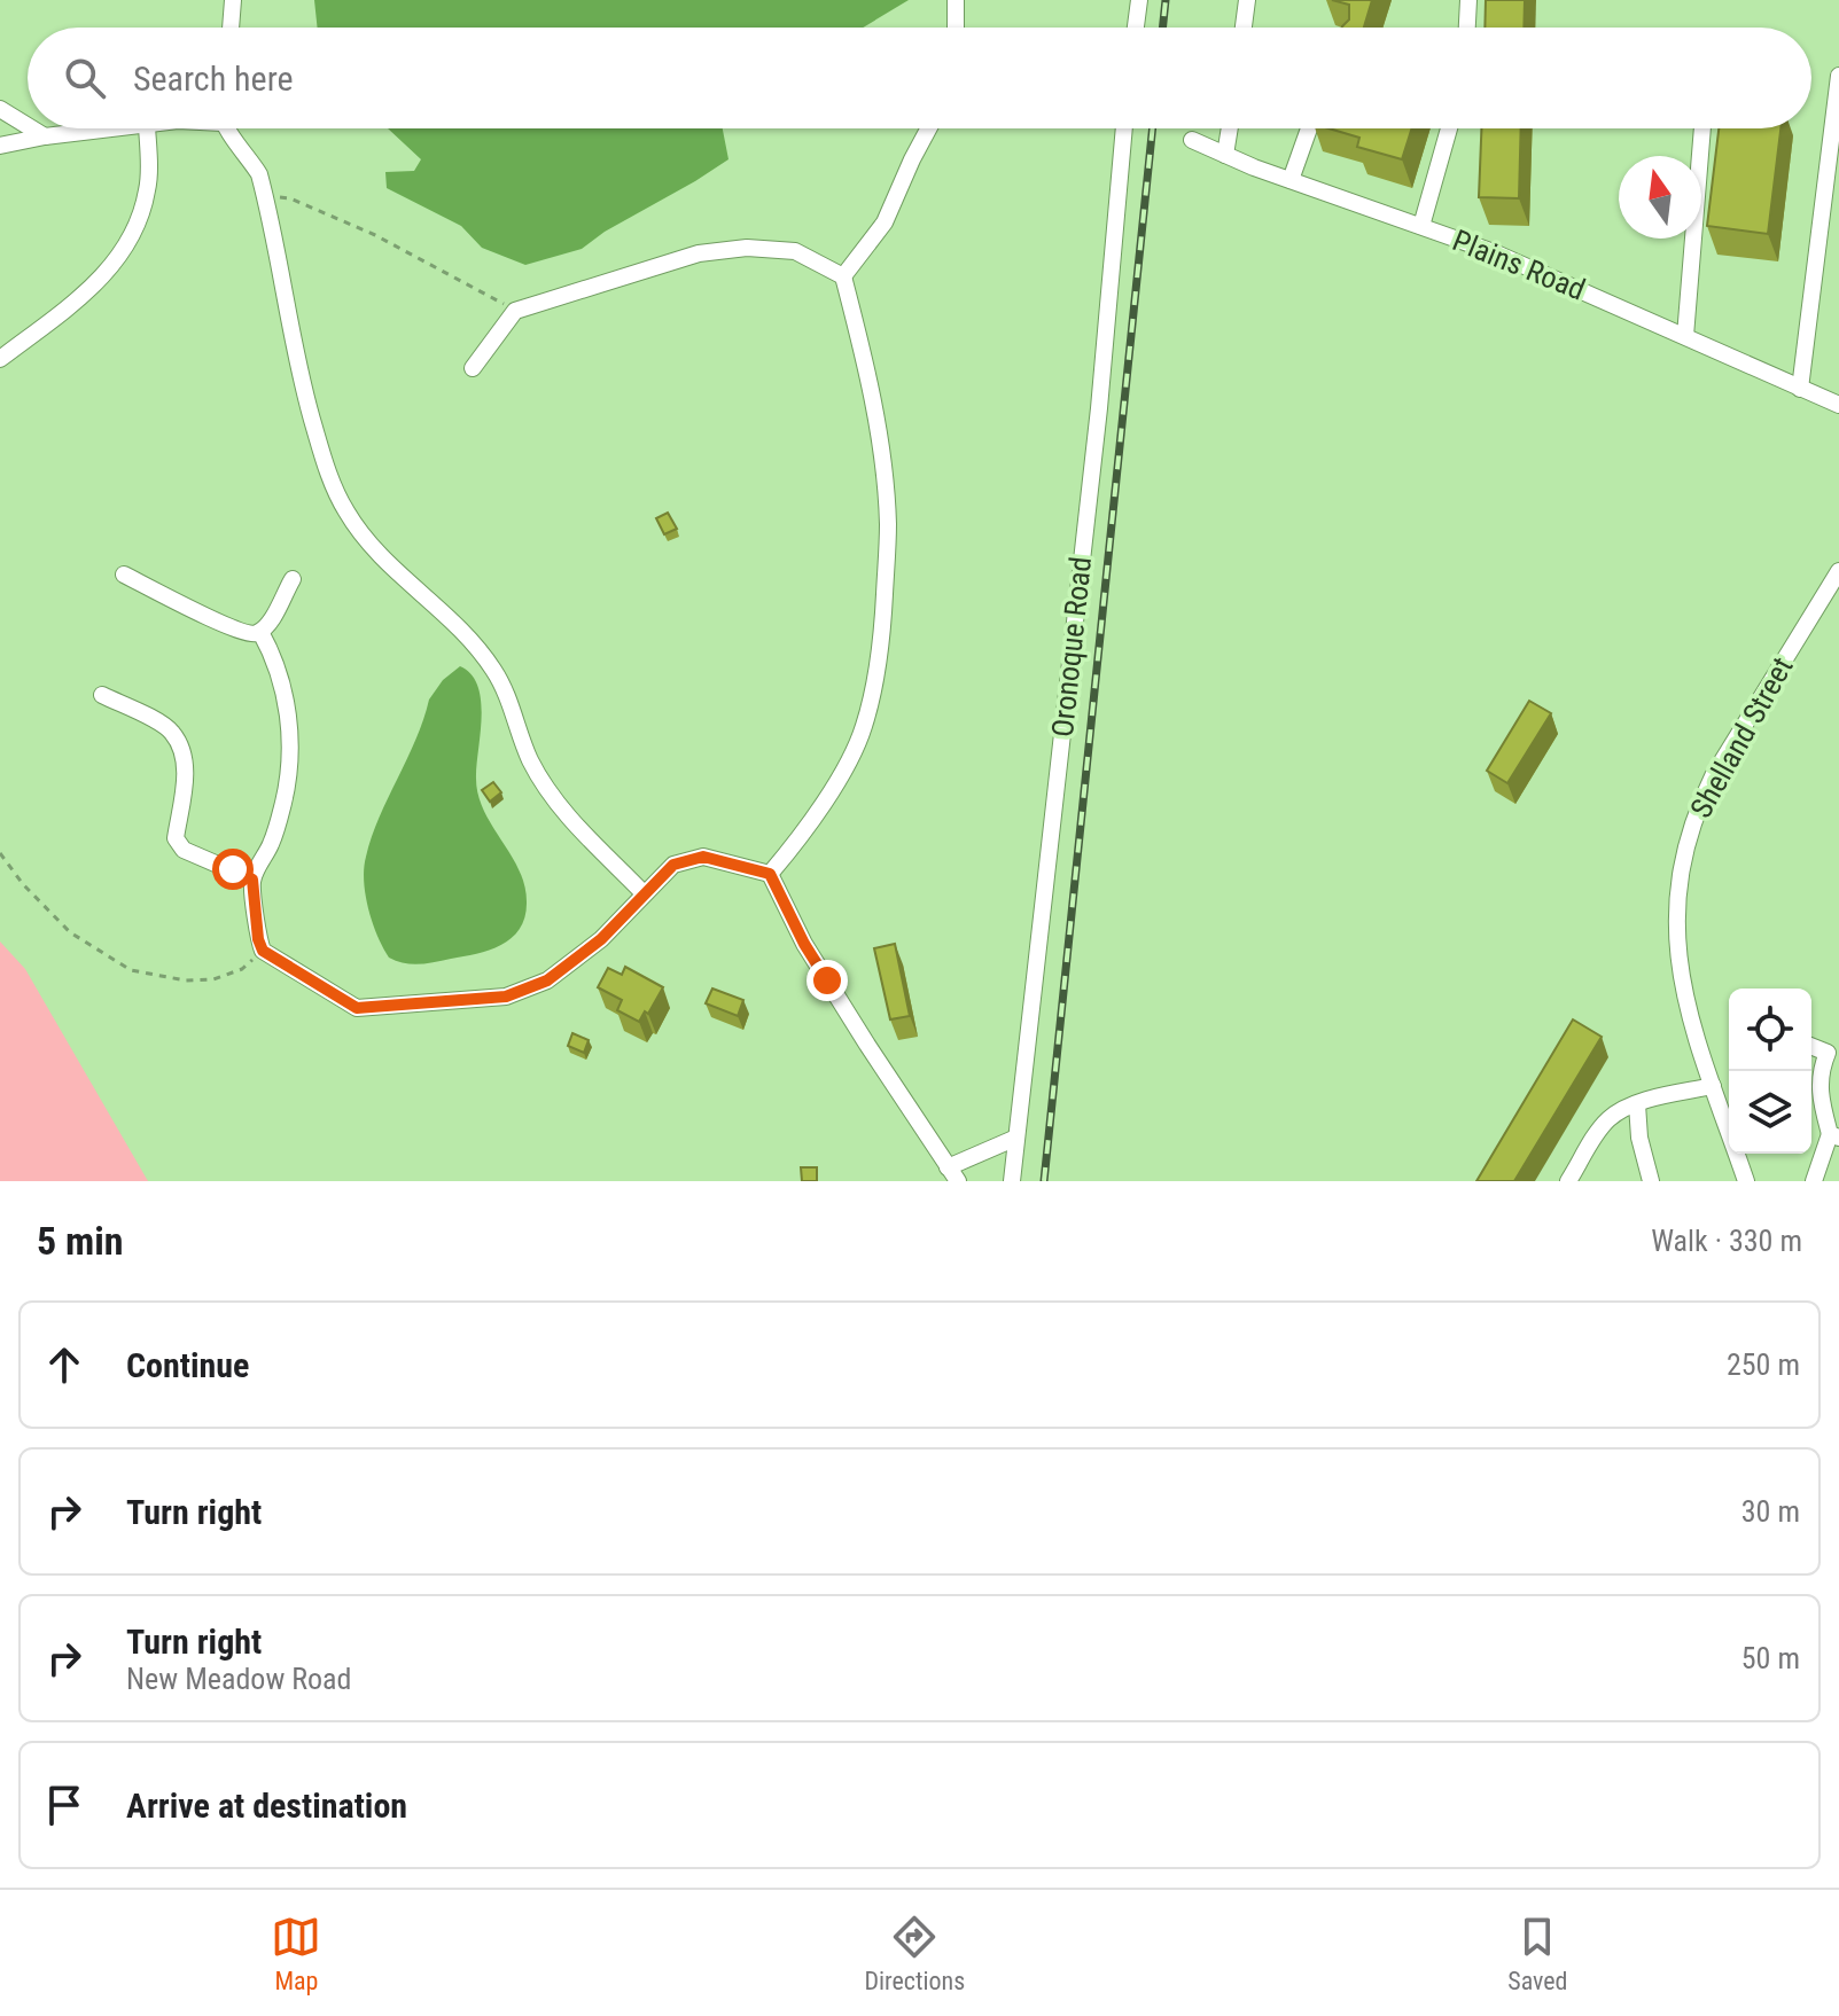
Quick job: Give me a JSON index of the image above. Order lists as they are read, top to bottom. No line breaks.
{"streets":{"street":["Plains Road","Oronoque Road","Shelland Street"]},"north":"top","page":{"search":"Search here","heading":["5 min","Walk · 330 m"],"list":[["Continue","250 m"],["Turn right","30 m"],["Turn right","New Meadow Road","50 m"],"Arrive at destination"],"nav":["Map","Directions","Saved"]}}
